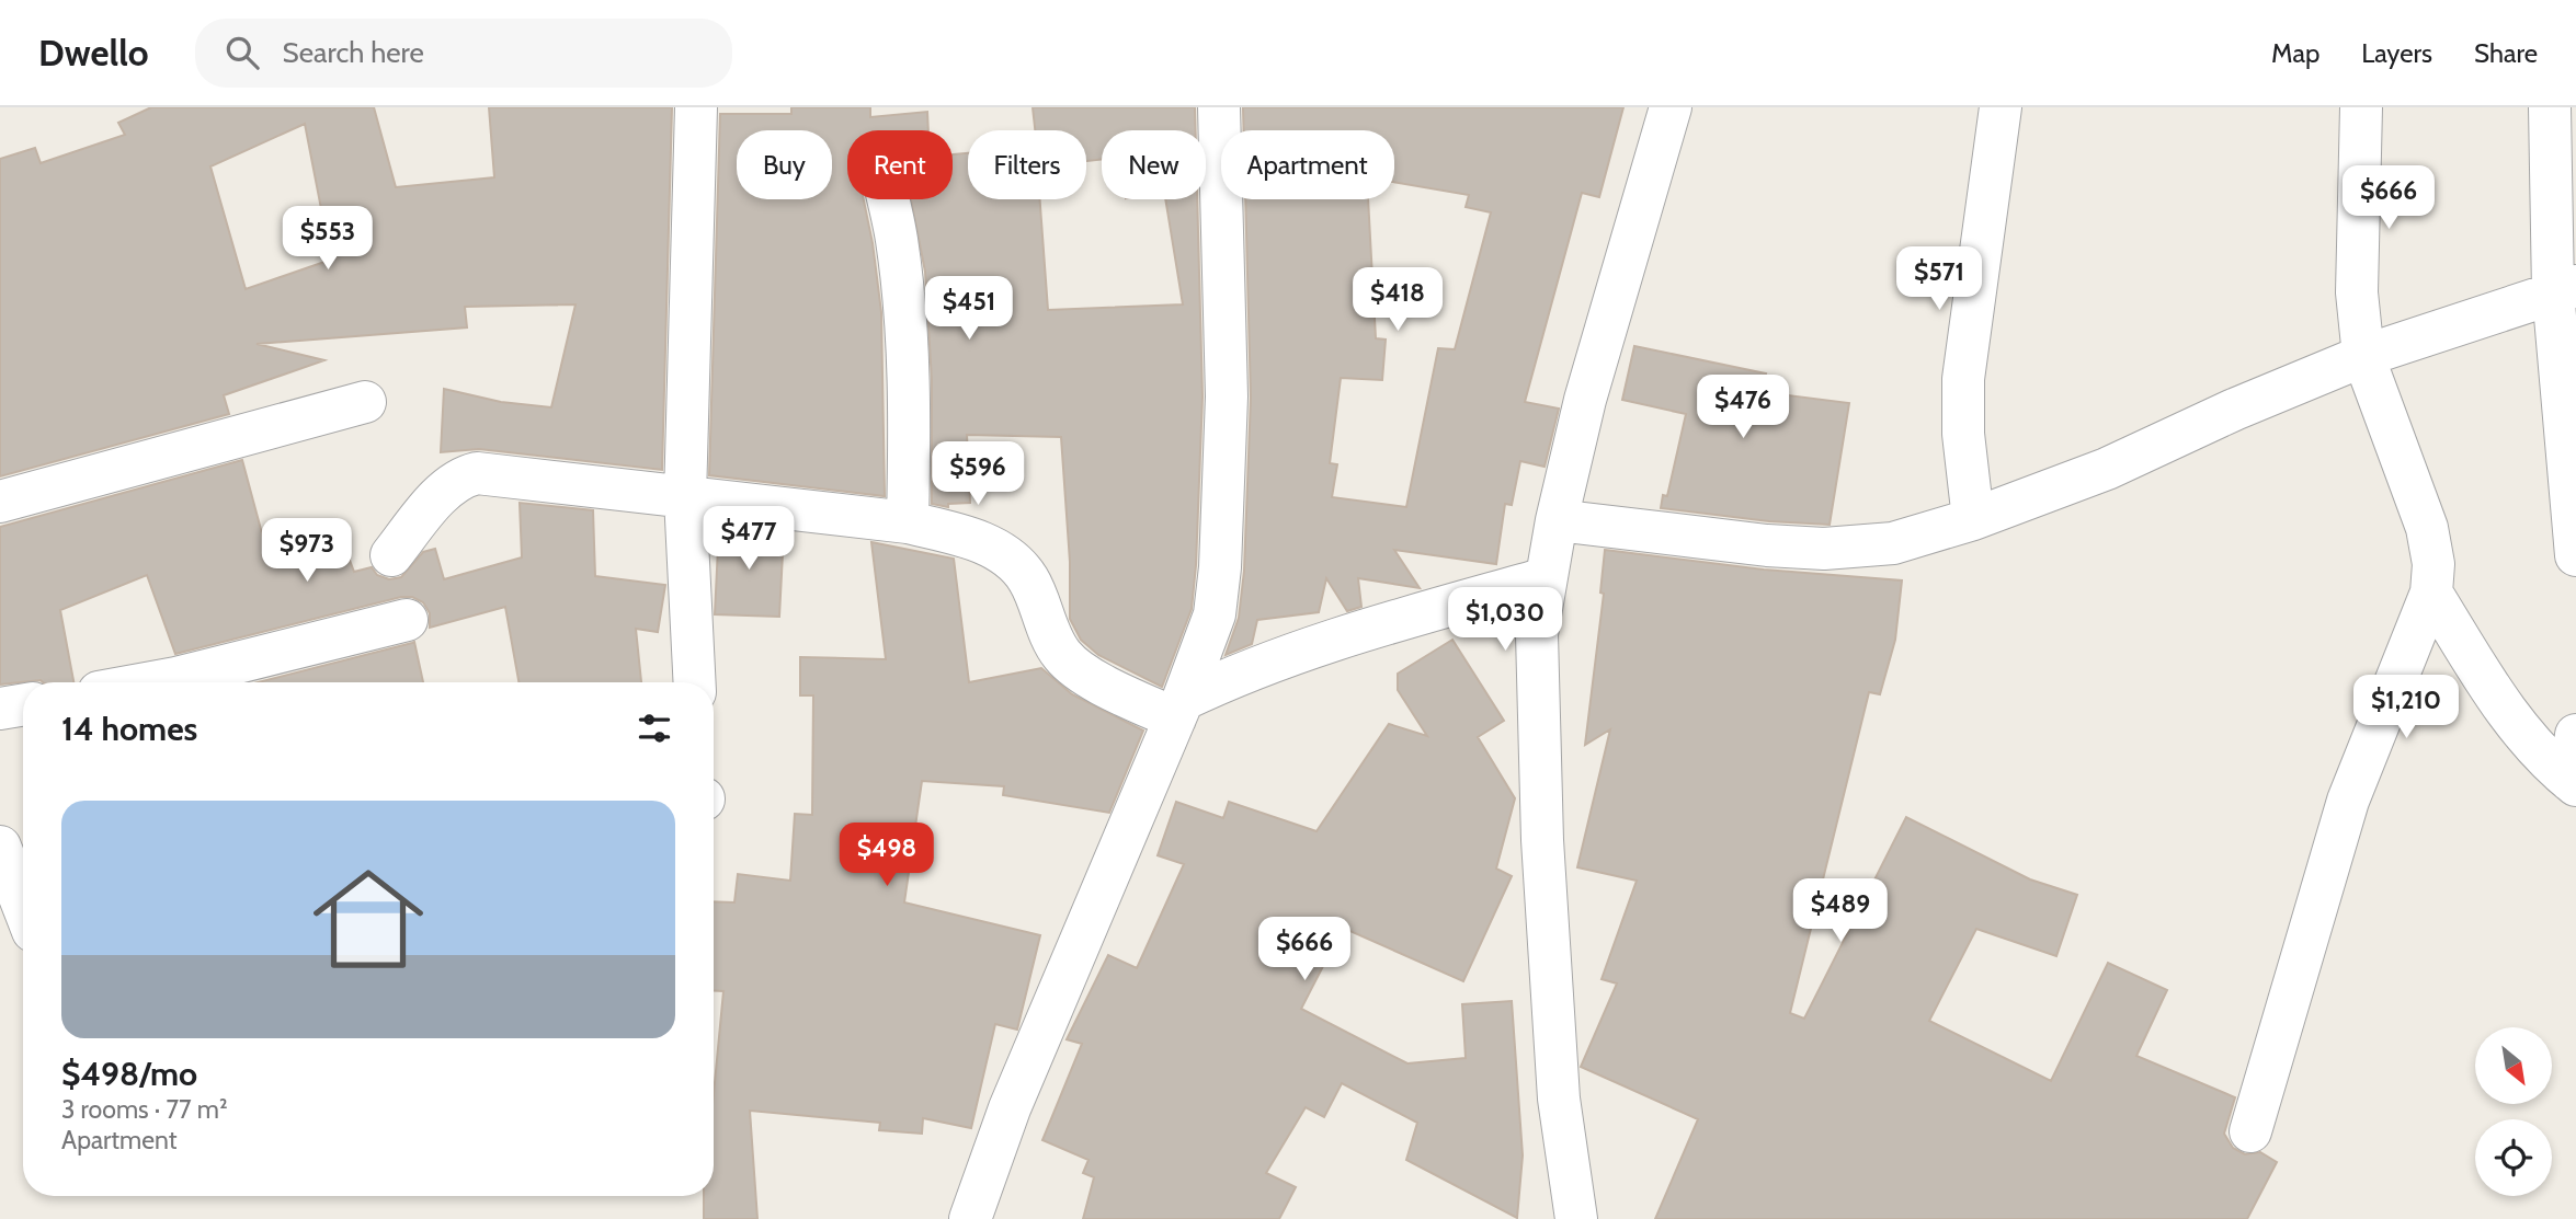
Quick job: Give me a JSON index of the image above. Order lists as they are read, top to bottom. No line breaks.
{"north":"bottom right","page":{"header":"Dwello","search":"Search here","nav":["Map","Layers","Share"],"chip":["Buy","Rent","Filters","New","Apartment"],"price":["$666","$553","$571","$418","$451","$476","$596","$477","$973","$1,030","$1,210","$498","$489","$666"],"heading":"14 homes","list":[{"name":"$498/mo","note":"3 rooms · 77 m² · Apartment"}]}}
